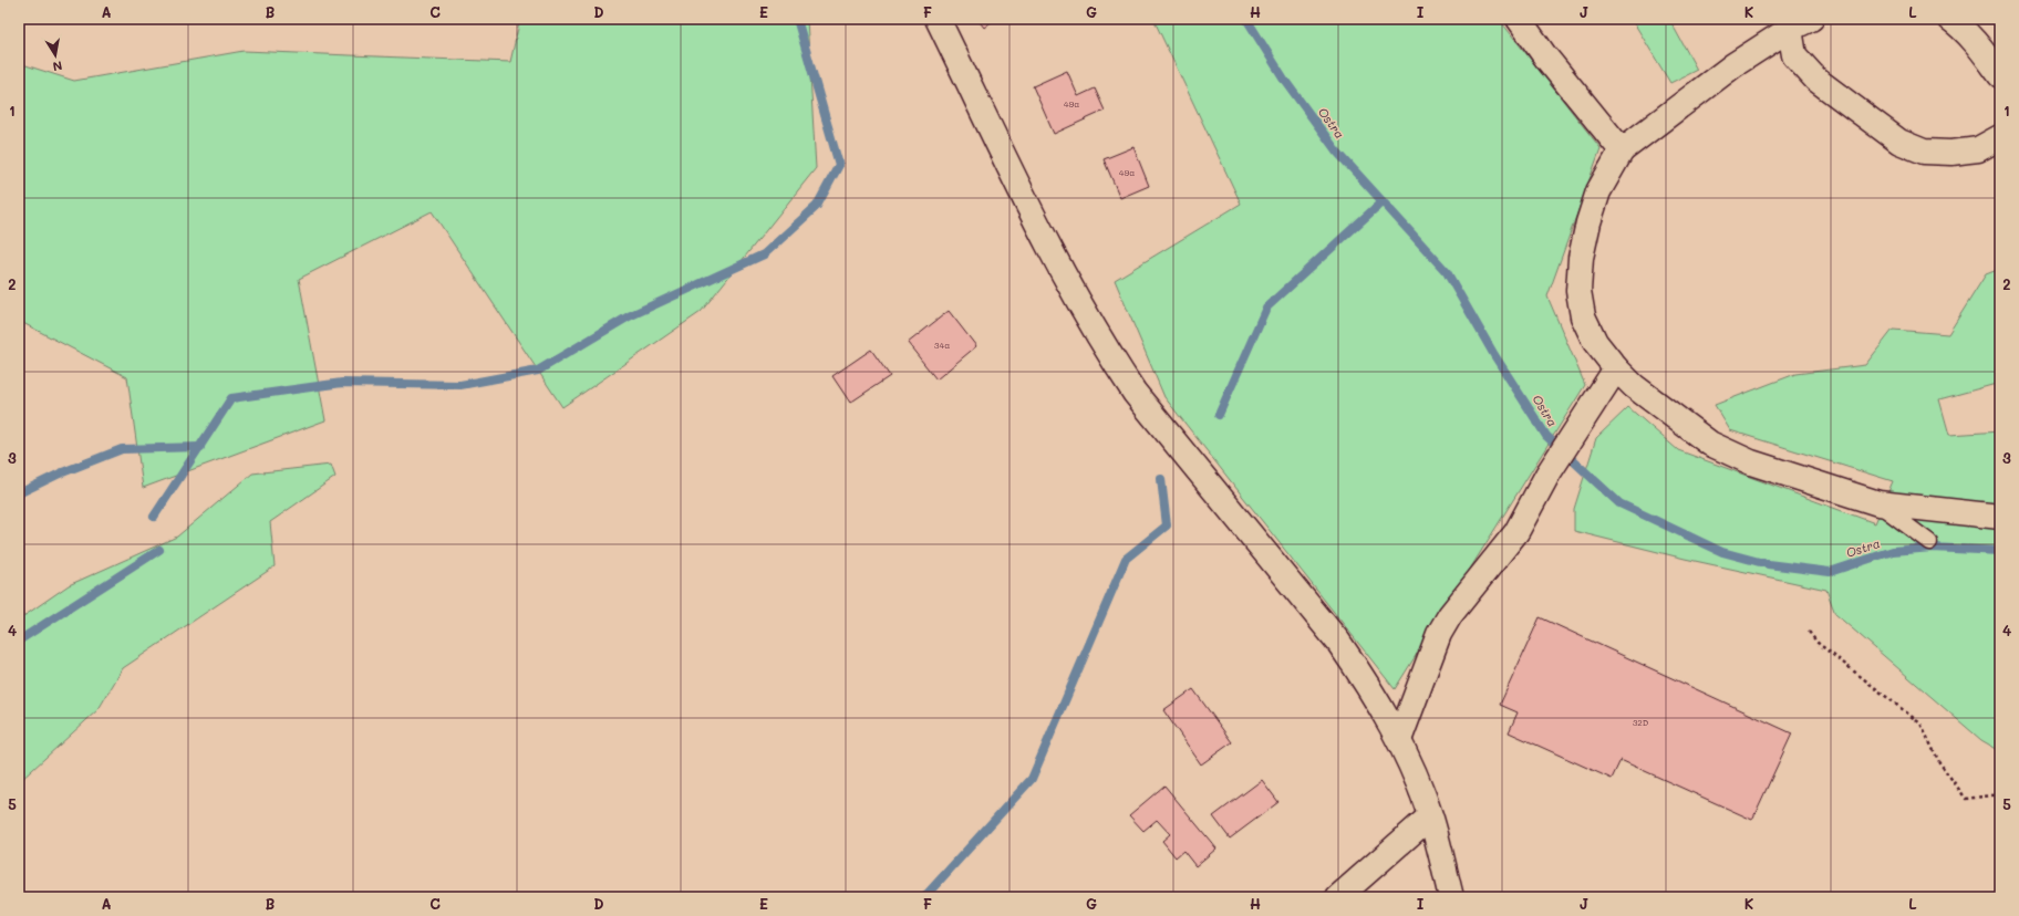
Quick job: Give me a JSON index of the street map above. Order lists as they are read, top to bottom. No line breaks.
{"water":["Ostra"],"house_numbers":["49a","49a","34a","32D"],"north":"bottom","grid":{"columns":["A","B","C","D","E","F","G","H","I","J","K","L"],"rows":["1","2","3","4","5"]}}
